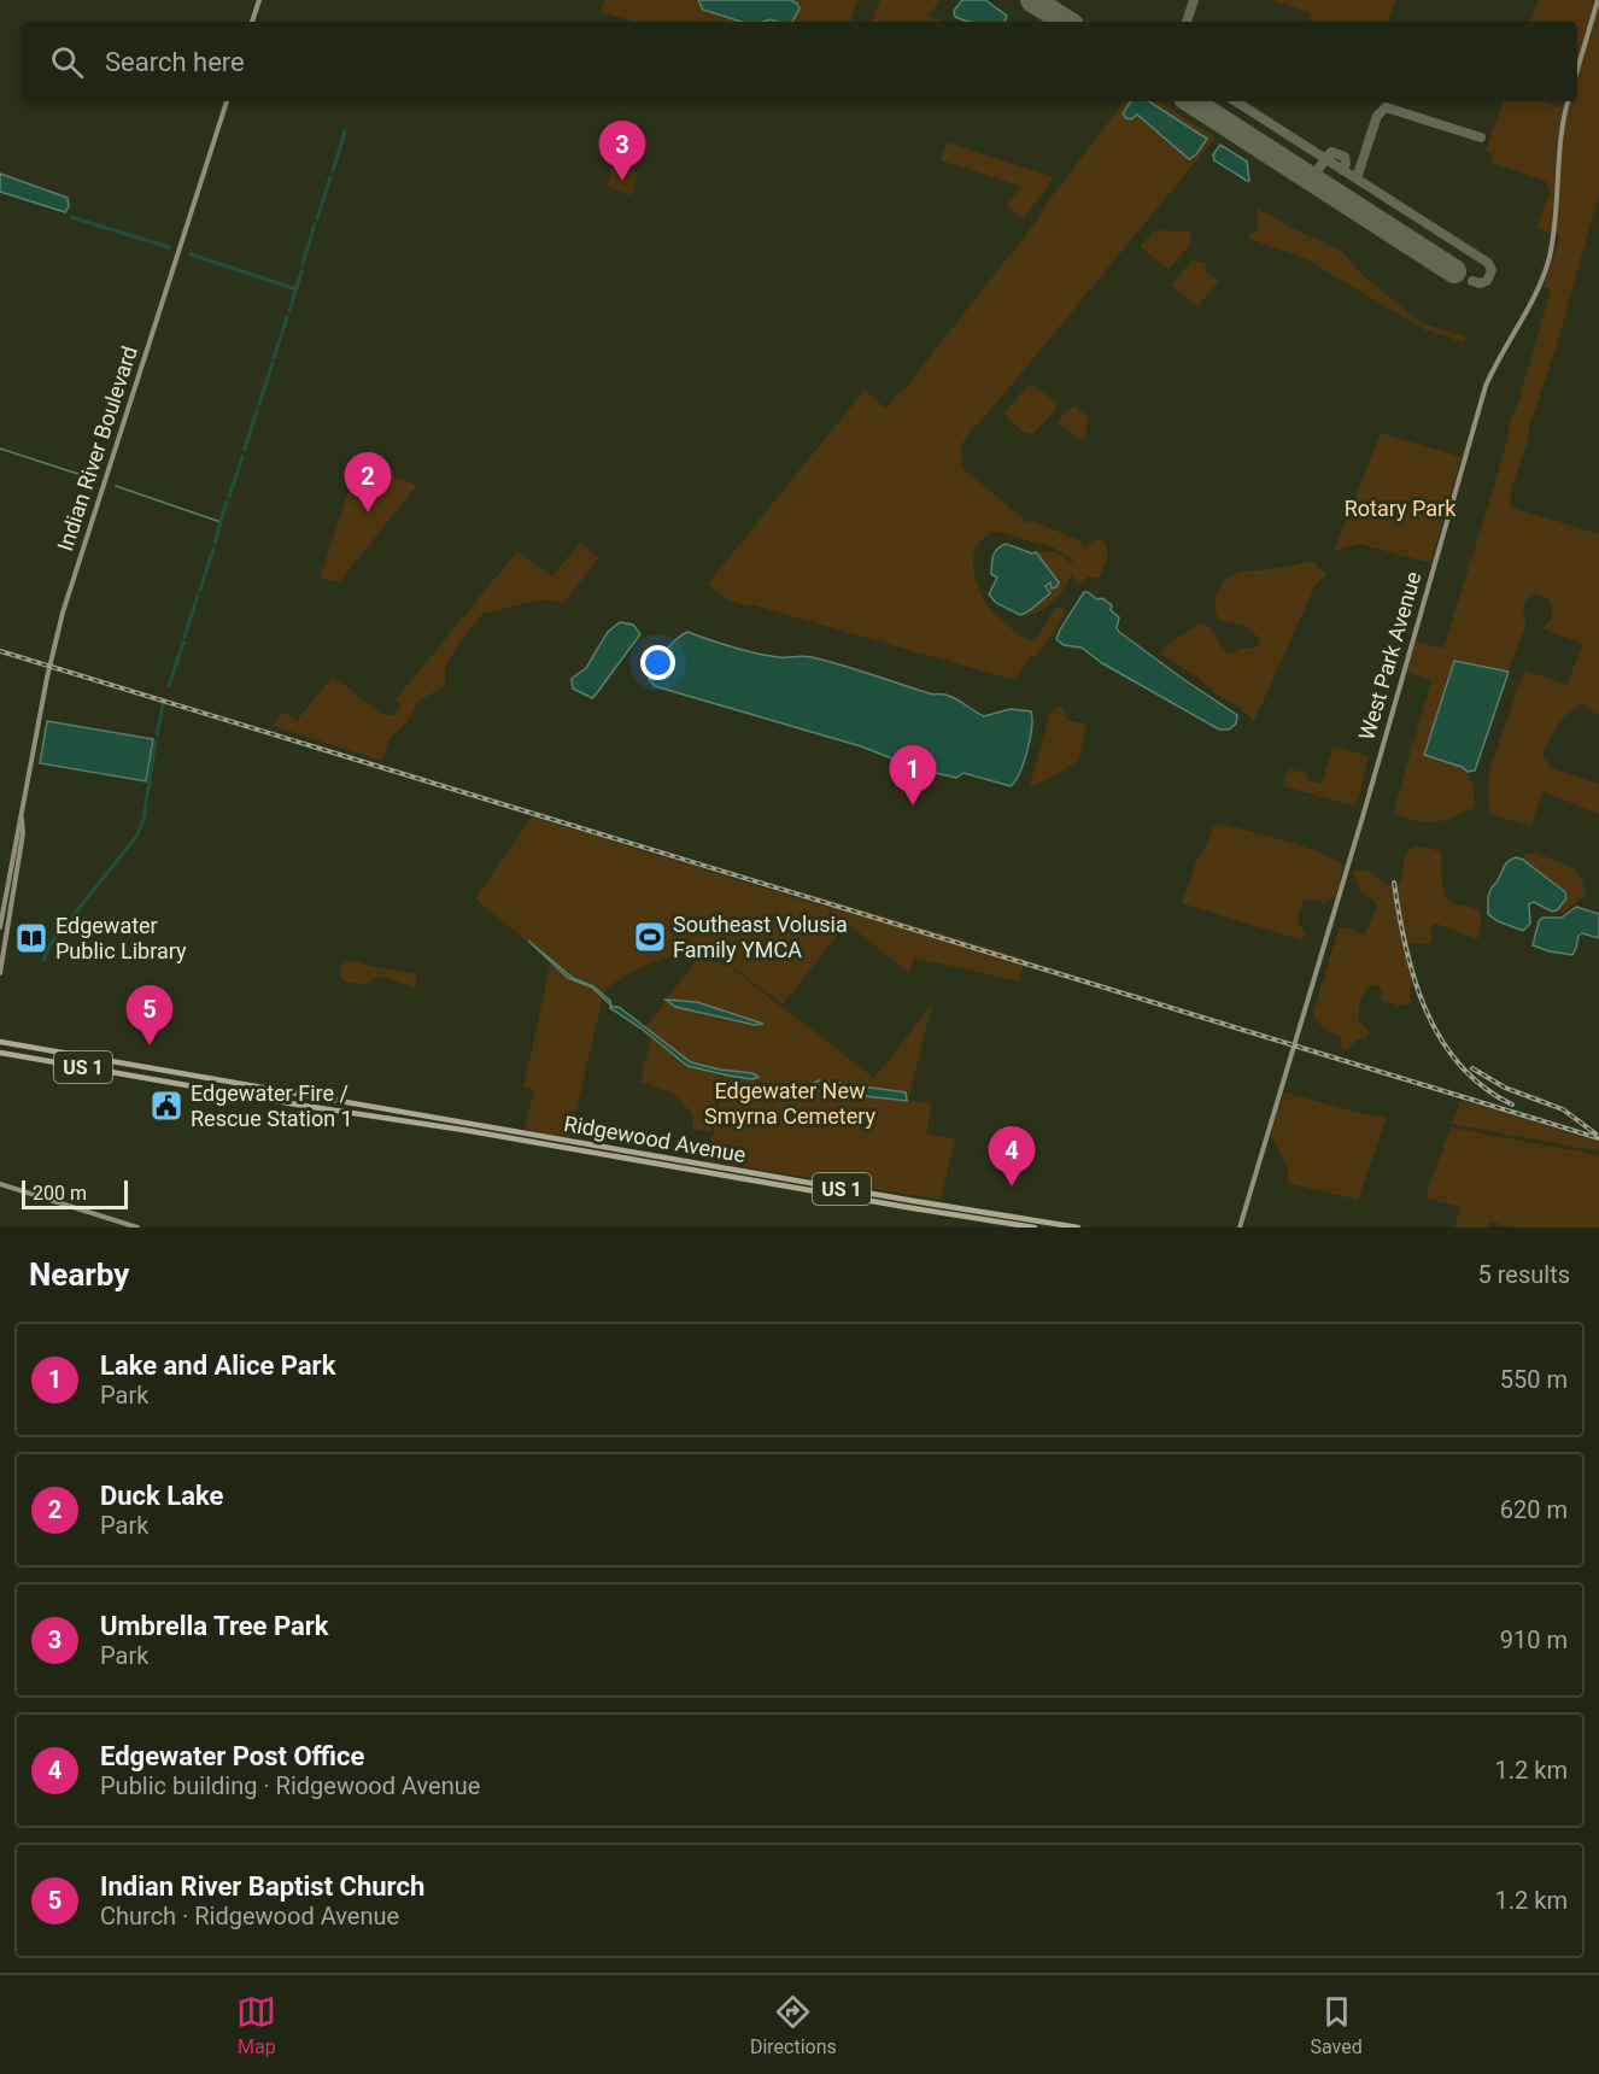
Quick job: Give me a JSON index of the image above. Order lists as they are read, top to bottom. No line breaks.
{"streets":{"main road":["US 1","Ridgewood Avenue"],"street":["Indian River Boulevard","West Park Avenue"]},"crossings":[["US 1","Ridgewood Avenue"]],"parks":["Rotary Park","Edgewater New Smyrna Cemetery"],"places":{"sports":["Southeast Volusia Family YMCA"],"library":["Edgewater Public Library"],"public building":["Edgewater Fire / Rescue Station 1"]},"scale_bar":"200 m","page":{"search":"Search here","pins":["3","2","1","5","4"],"scale":"200 m","heading":["Nearby","5 results"],"list":[{"mark":"1","name":"Lake and Alice Park","note":"Park","value":"550 m"},{"mark":"2","name":"Duck Lake","note":"Park","value":"620 m"},{"mark":"3","name":"Umbrella Tree Park","note":"Park","value":"910 m"},{"mark":"4","name":"Edgewater Post Office","note":"Public building · Ridgewood Avenue","value":"1.2 km"},{"mark":"5","name":"Indian River Baptist Church","note":"Church · Ridgewood Avenue","value":"1.2 km"}],"nav":["Map","Directions","Saved"]}}
